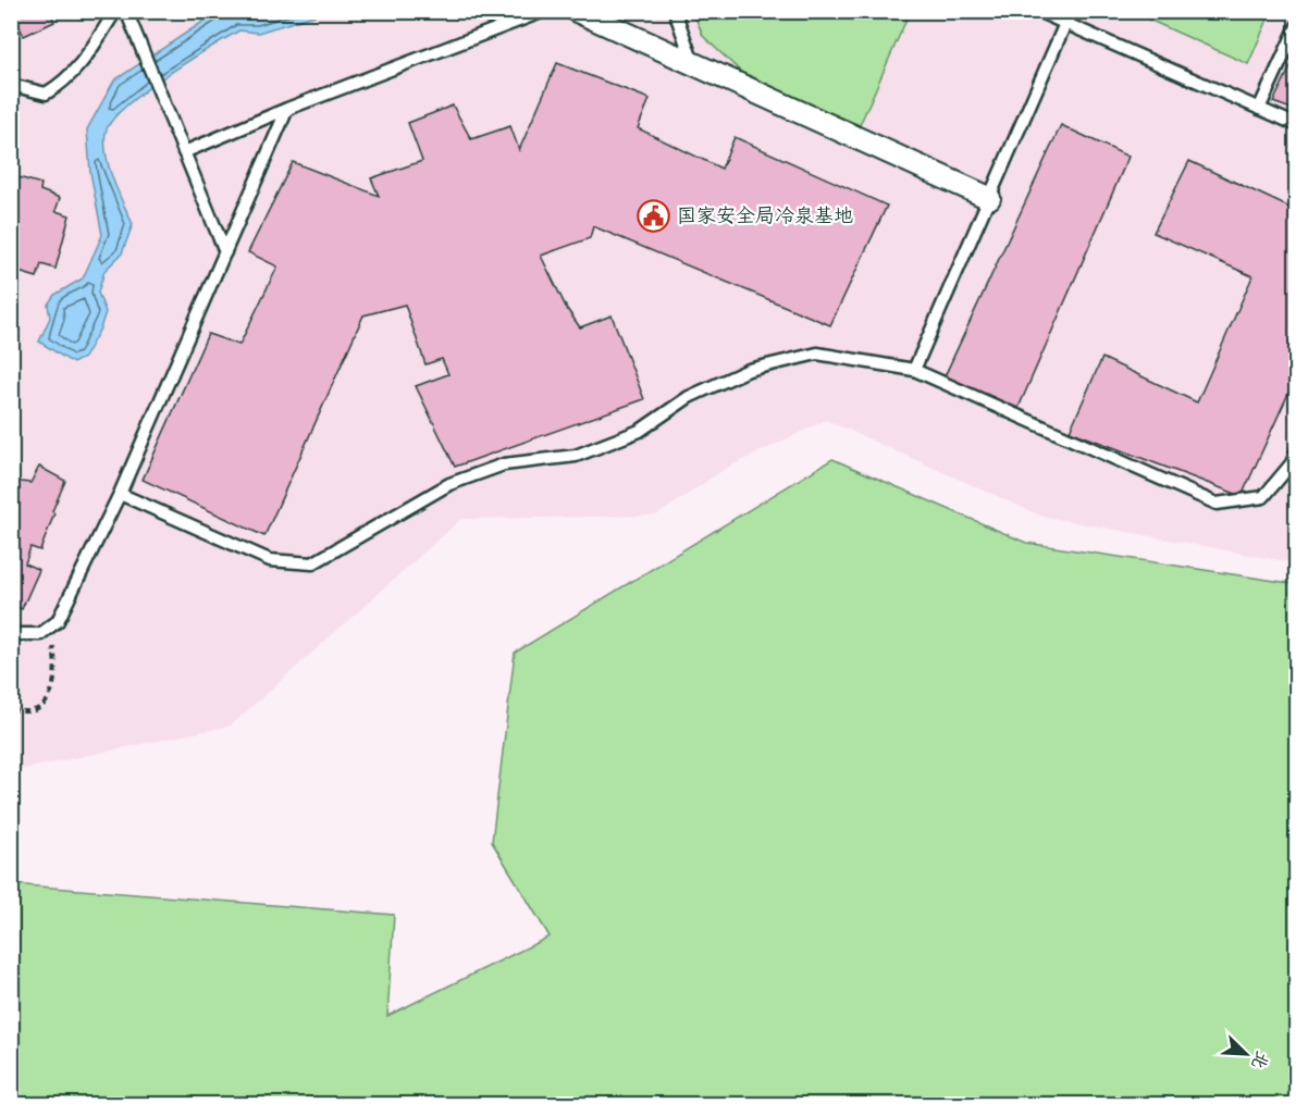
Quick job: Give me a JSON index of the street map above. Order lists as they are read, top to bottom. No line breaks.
{"places":{"public building":["国家安全局冷泉基地"]},"north":"bottom right"}
